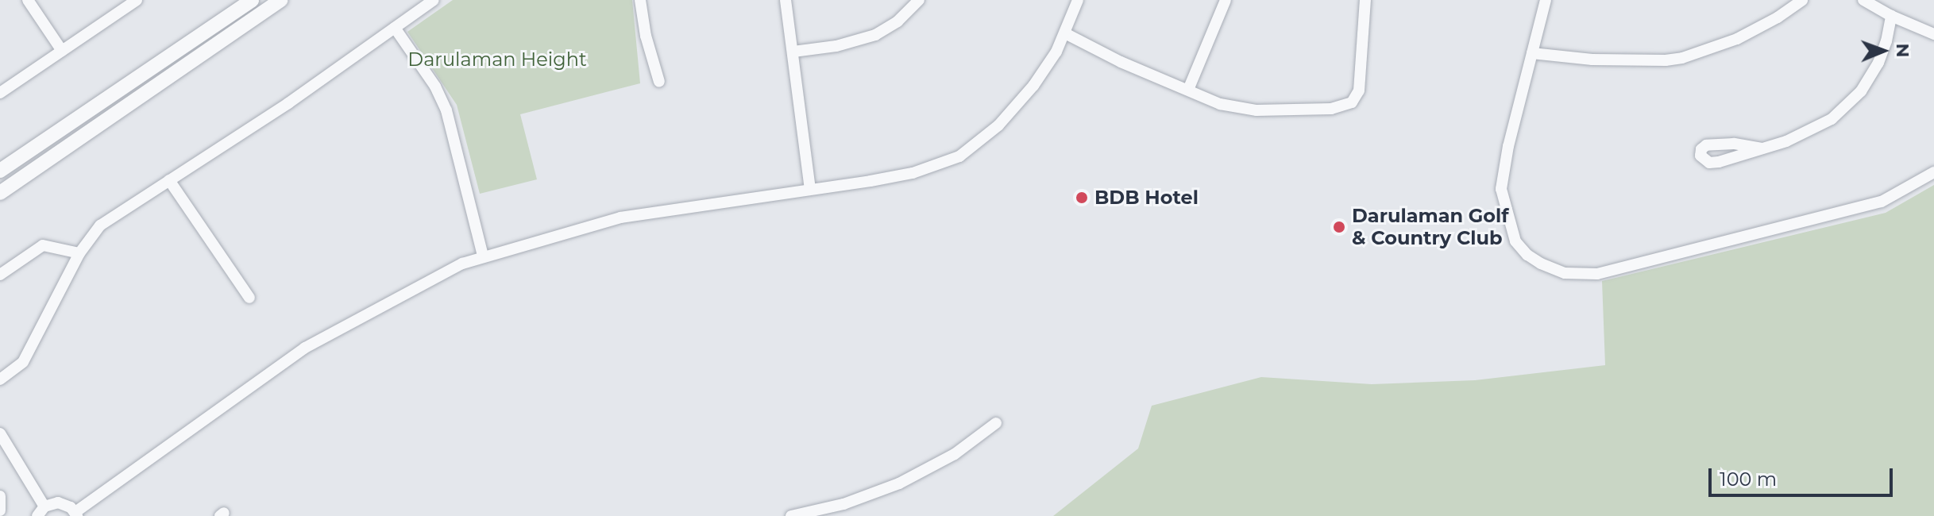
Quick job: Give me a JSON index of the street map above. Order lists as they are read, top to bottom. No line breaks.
{"parks":["Darulaman Height"],"places":["BDB Hotel","Darulaman Golf & Country Club"],"scale_bar":"100 m","north":"right"}
